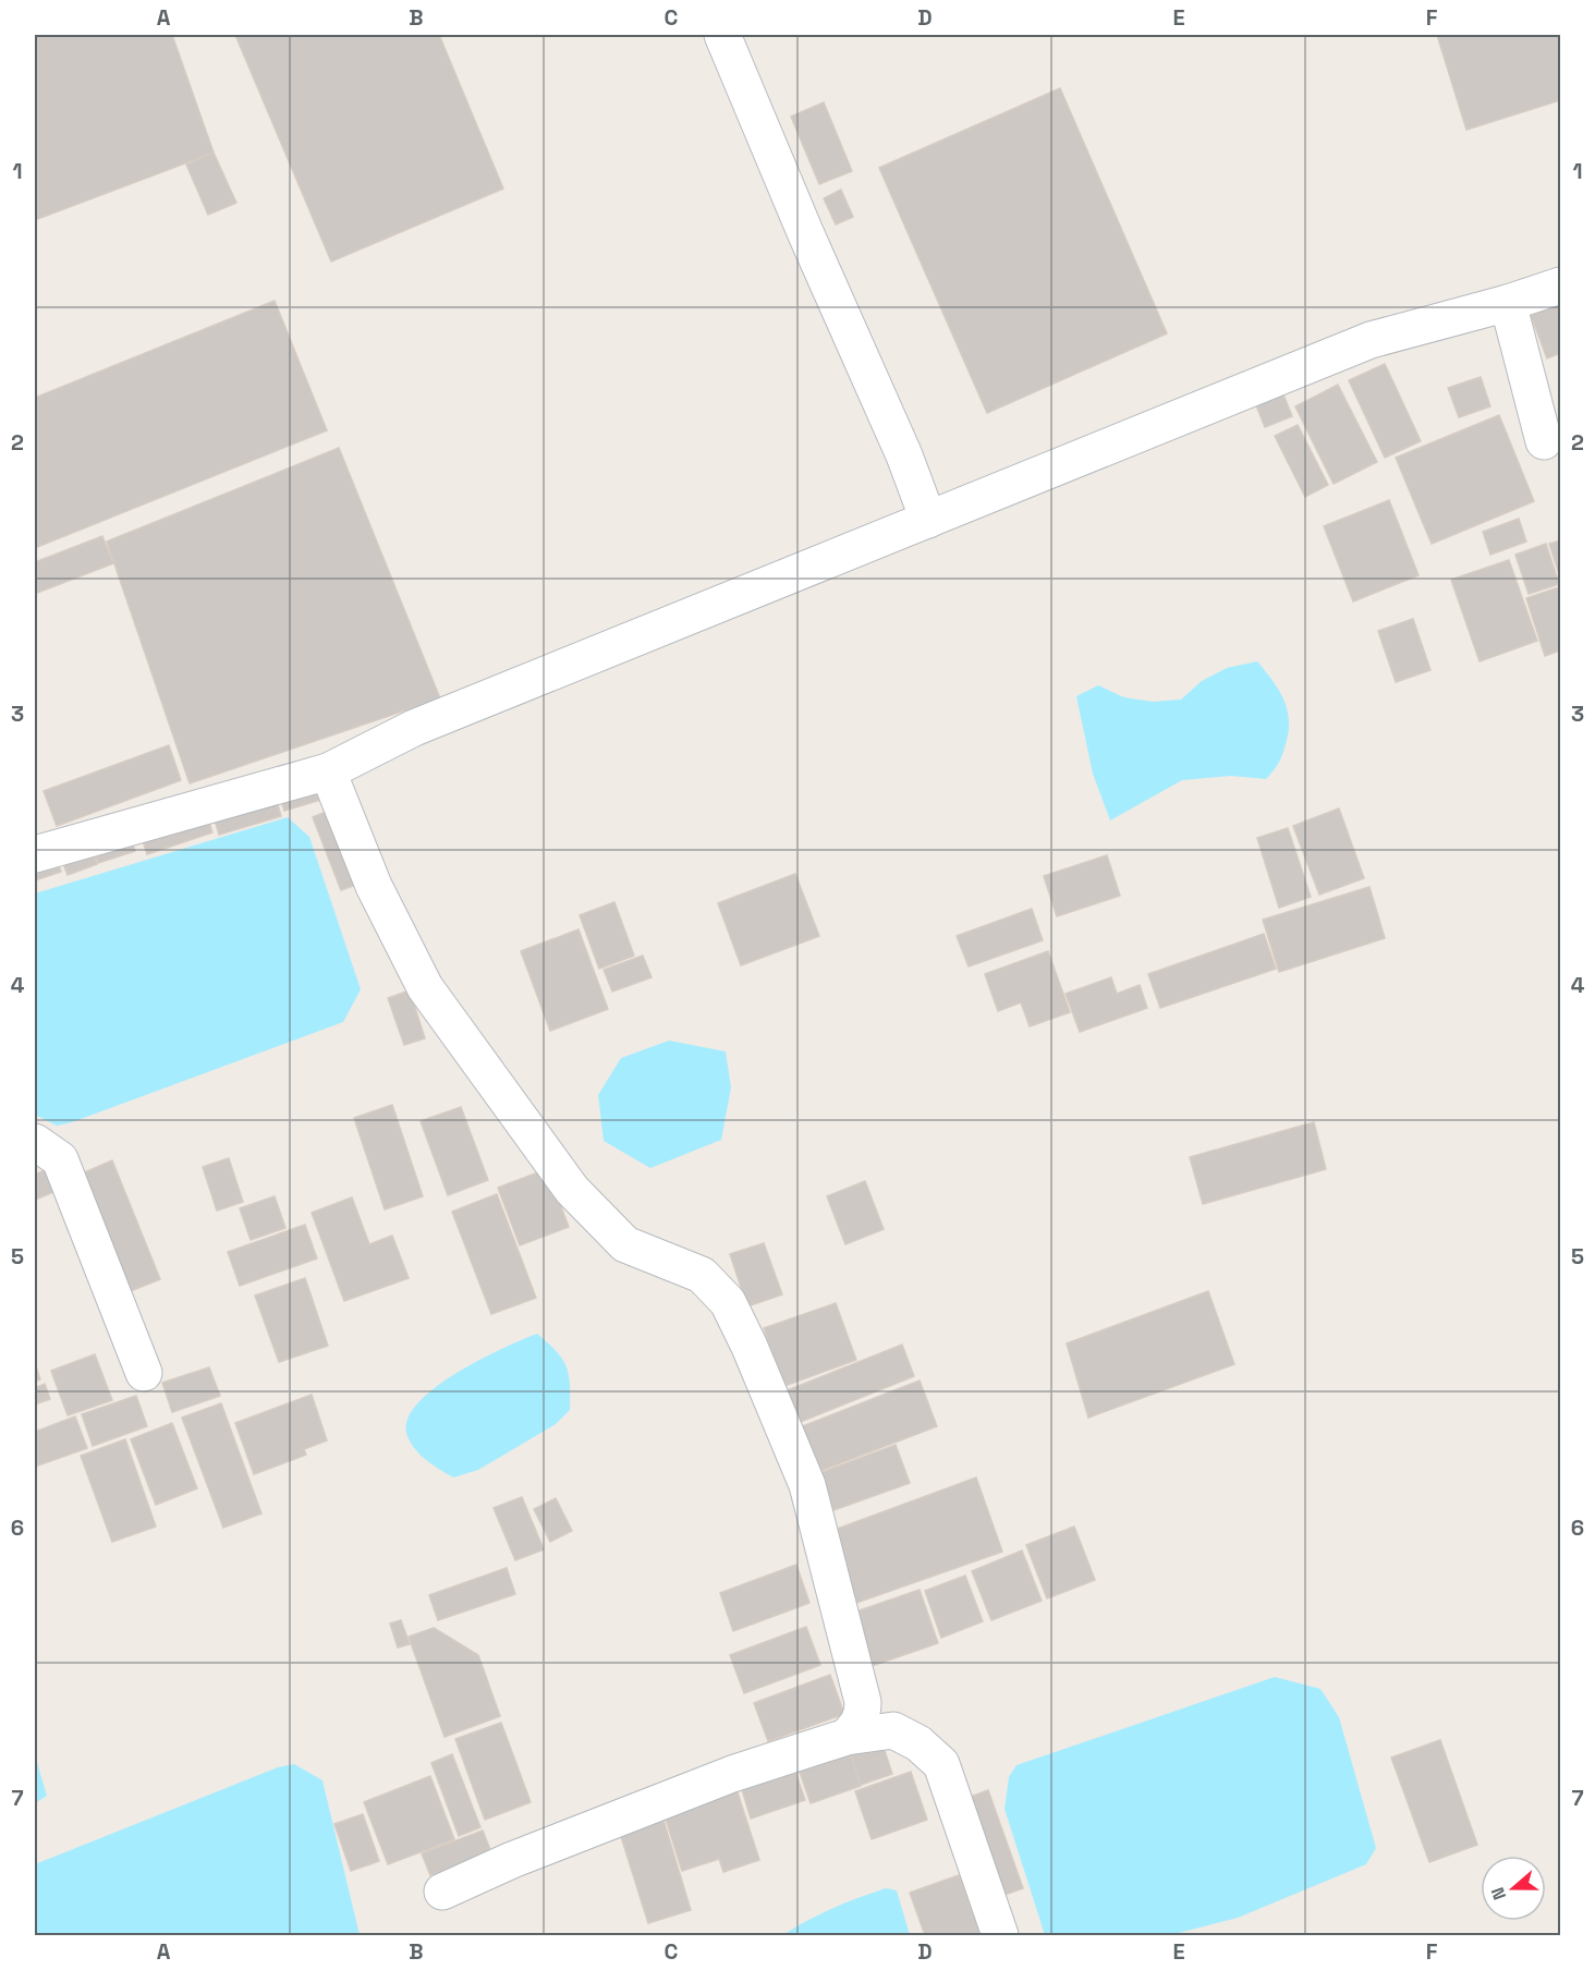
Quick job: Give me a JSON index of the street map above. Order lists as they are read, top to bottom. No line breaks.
{"north":"left","grid":{"columns":["A","B","C","D","E","F"],"rows":["1","2","3","4","5","6","7"]}}
